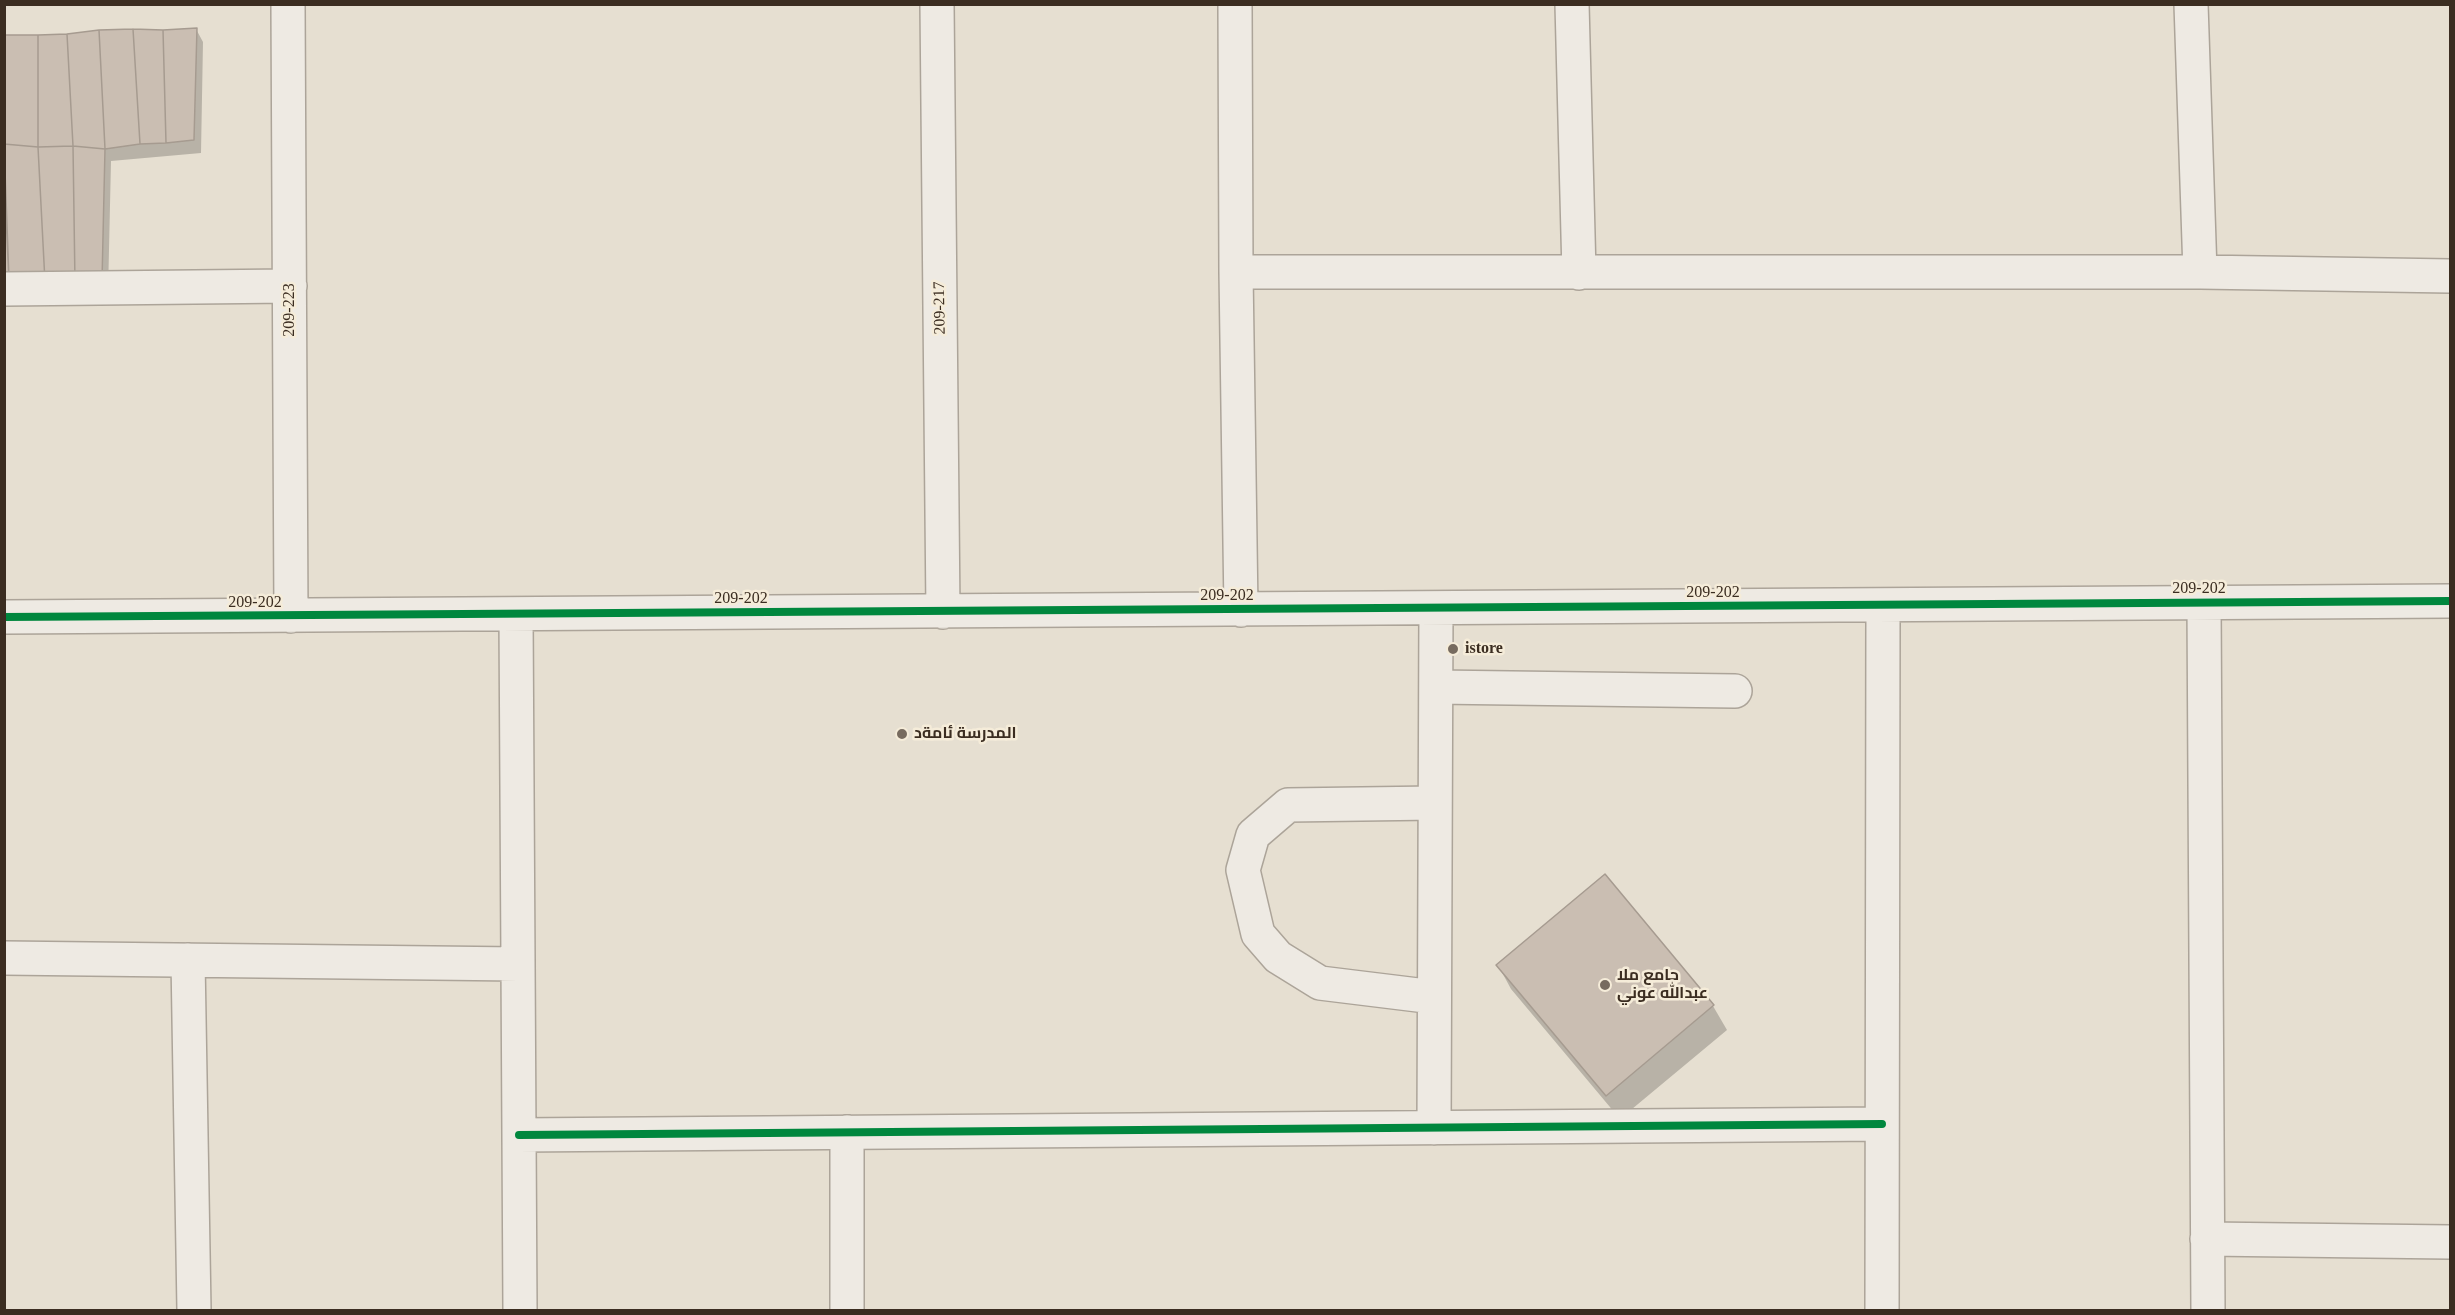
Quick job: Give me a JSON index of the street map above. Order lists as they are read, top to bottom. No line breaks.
{"streets":{"street":["209-217","209-223","209-202"]},"crossings":[["209-217","209-202"],["209-223","209-202"]],"places":["istore","المدرسة ئامةد","جامع ملا عبدالله عوني"]}
